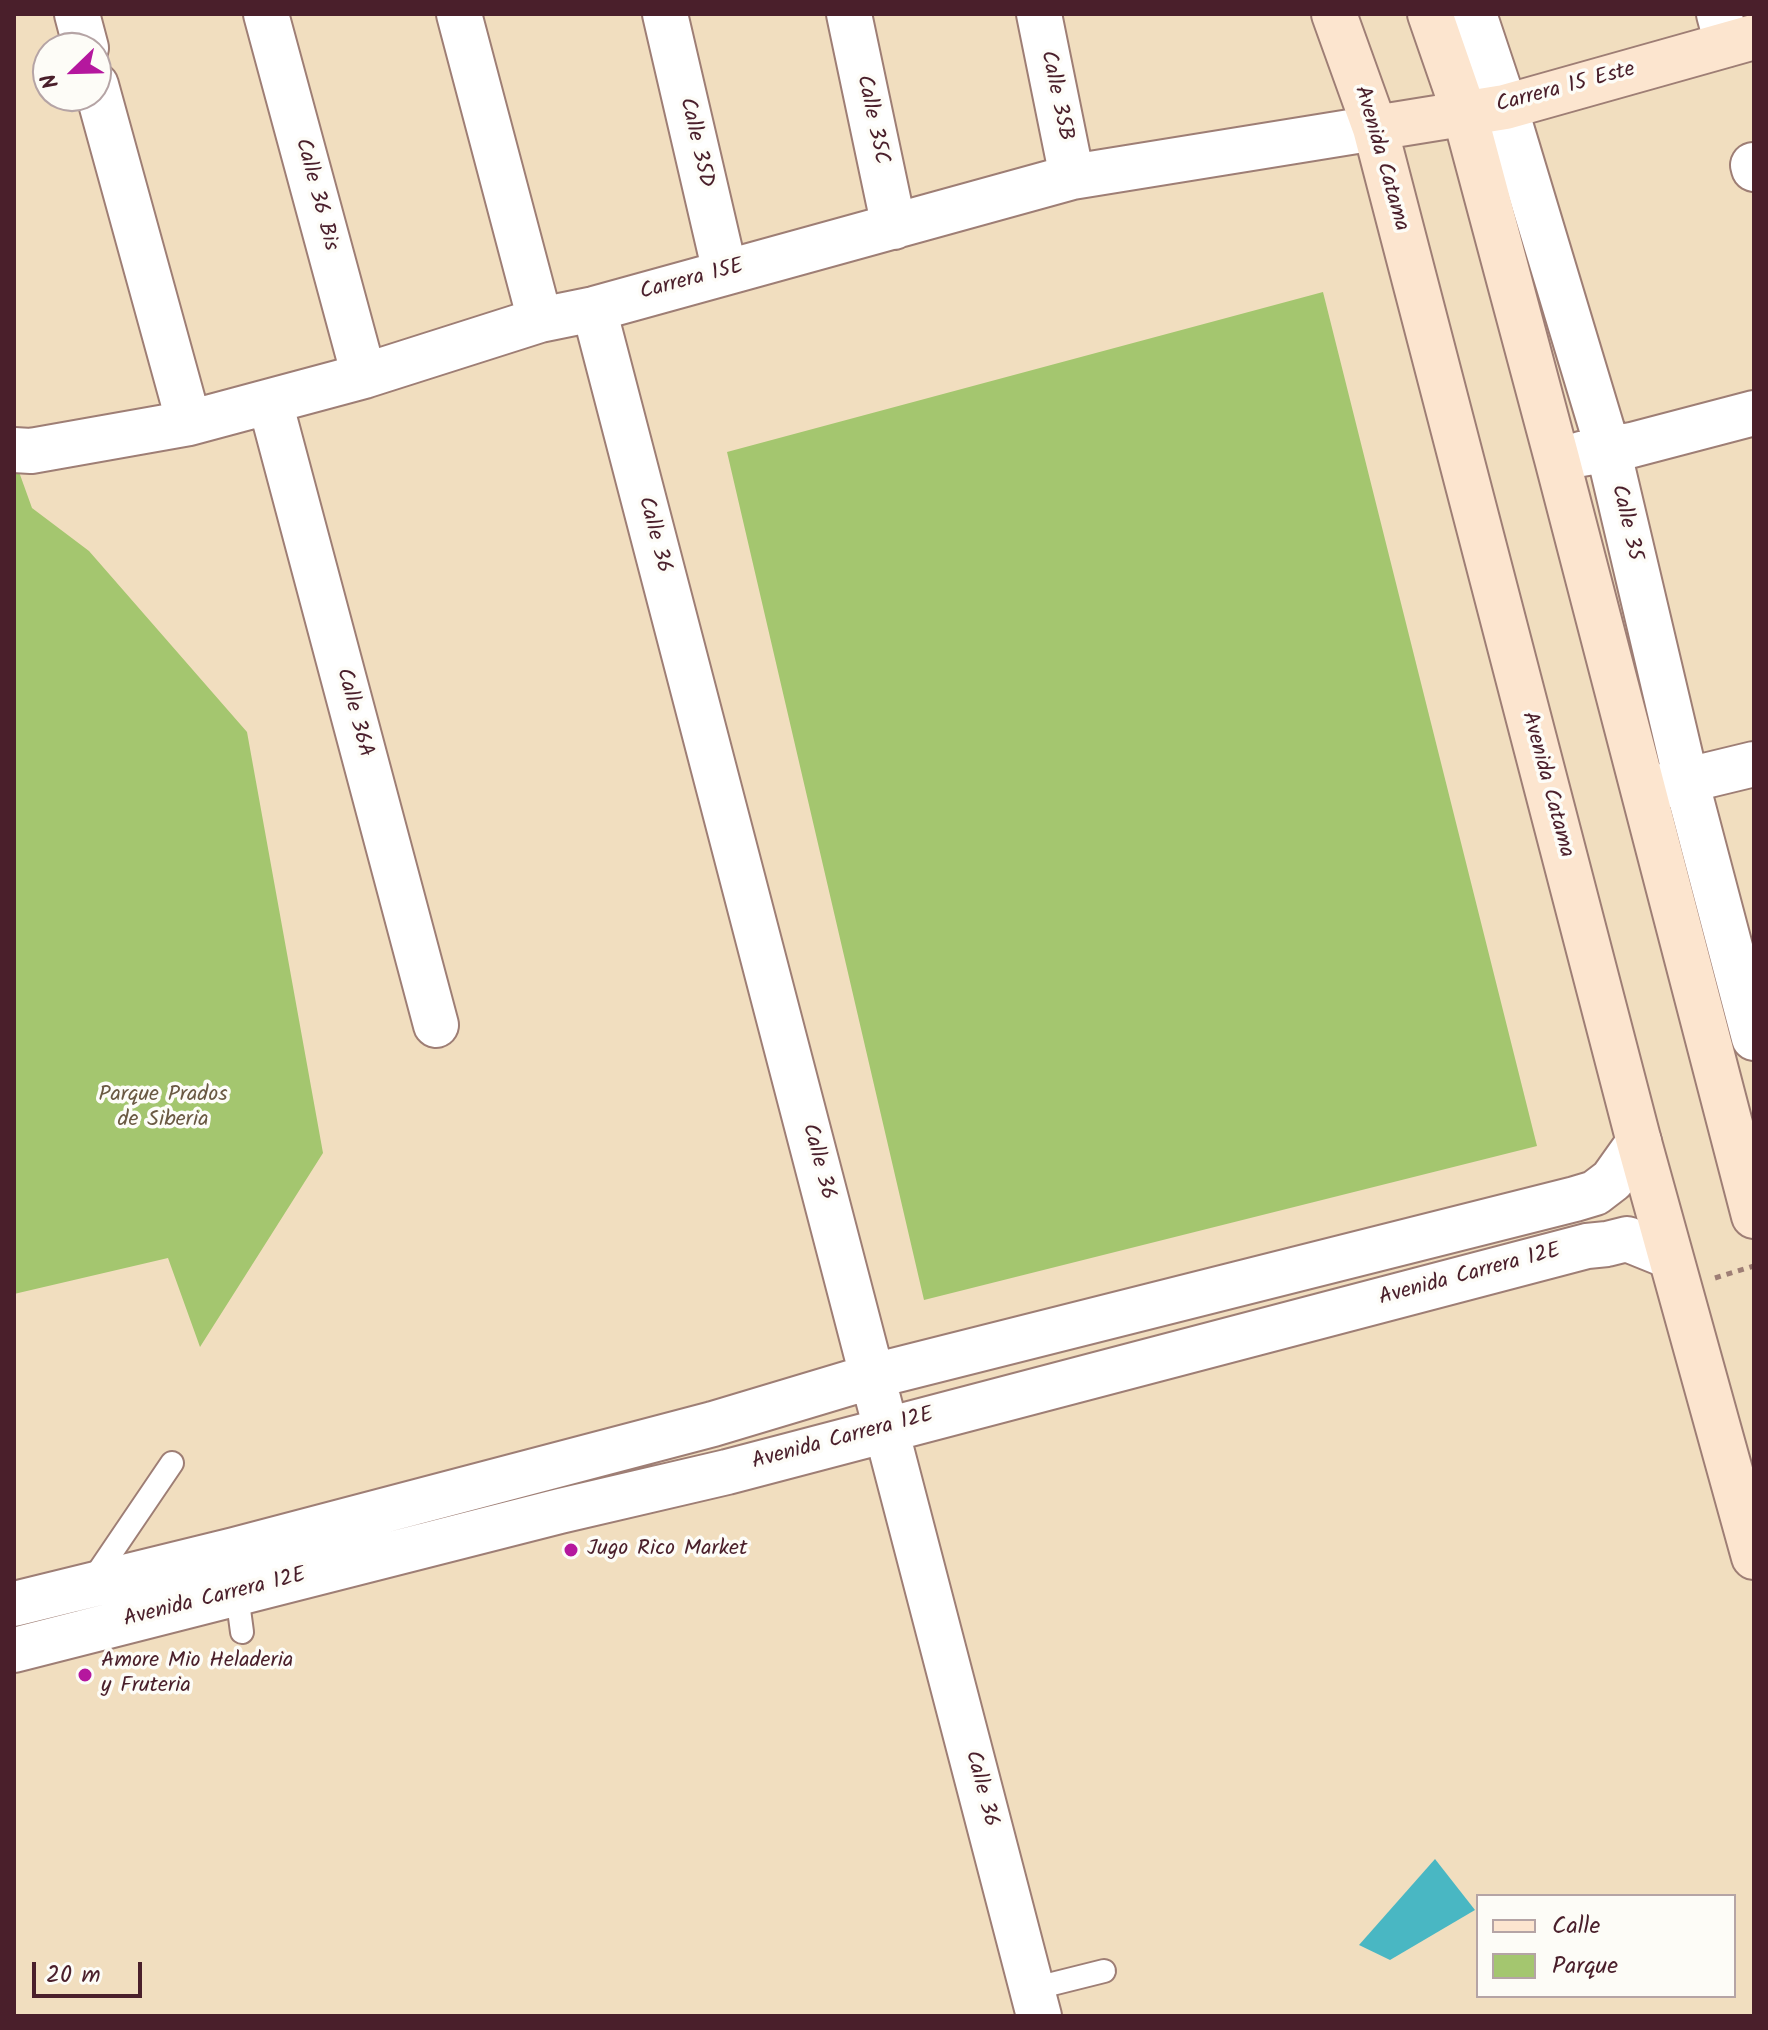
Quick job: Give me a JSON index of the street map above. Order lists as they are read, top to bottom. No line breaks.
{"streets":{"main road":["Carrera 15 Este","Avenida Catama"],"street":["Calle 35B","Calle 35C","Calle 35D","Calle 36 Bis","Carrera 15E","Calle 35","Calle 36","Calle 36A","Avenida Carrera 12E"]},"crossings":[["Carrera 15 Este","Avenida Catama"],["Carrera 15 Este","Carrera 15E"],["Carrera 15 Este","Calle 35"],["Calle 35B","Carrera 15E"],["Calle 35C","Carrera 15E"],["Calle 35D","Carrera 15E"],["Avenida Catama","Carrera 15E"],["Avenida Catama","Avenida Carrera 12E"],["Calle 36 Bis","Carrera 15E"],["Carrera 15E","Calle 36"],["Carrera 15E","Calle 36A"],["Calle 36","Avenida Carrera 12E"]],"parks":["Parque Prados de Siberia"],"places":["Jugo Rico Market","Amore Mio Heladeria y Fruteria"],"legend":["Calle","Parque"],"scale_bar":"20 m","north":"bottom left"}
